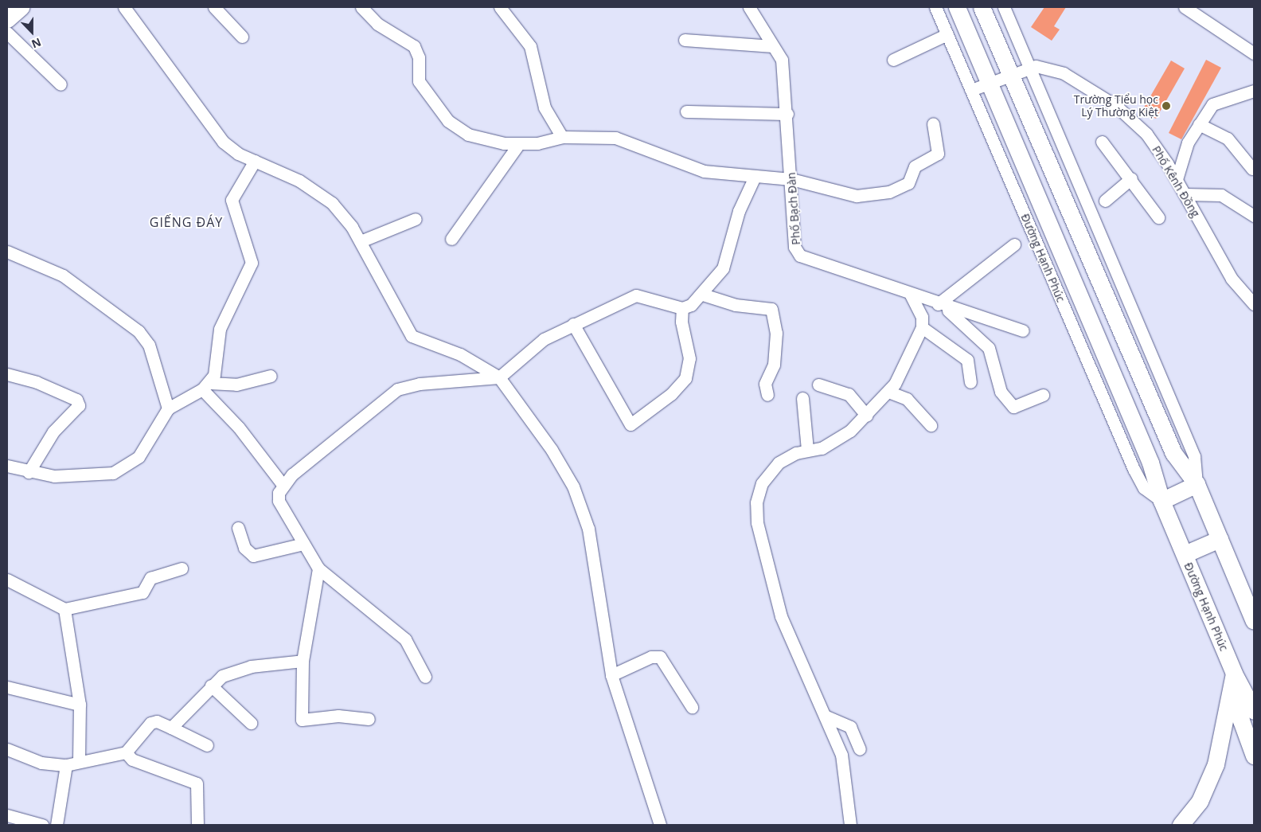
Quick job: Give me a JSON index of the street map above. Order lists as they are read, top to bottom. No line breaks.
{"streets":{"main road":["Đường Hạnh Phúc"],"street":["Phố Kênh Đồng","Phố Bạch Đàn"]},"crossings":[["Phố Kênh Đồng","Đường Hạnh Phúc"]],"districts":["GIẾNG ĐÁY"],"places":["Trường Tiểu học Lý Thường Kiệt"],"north":"bottom"}
